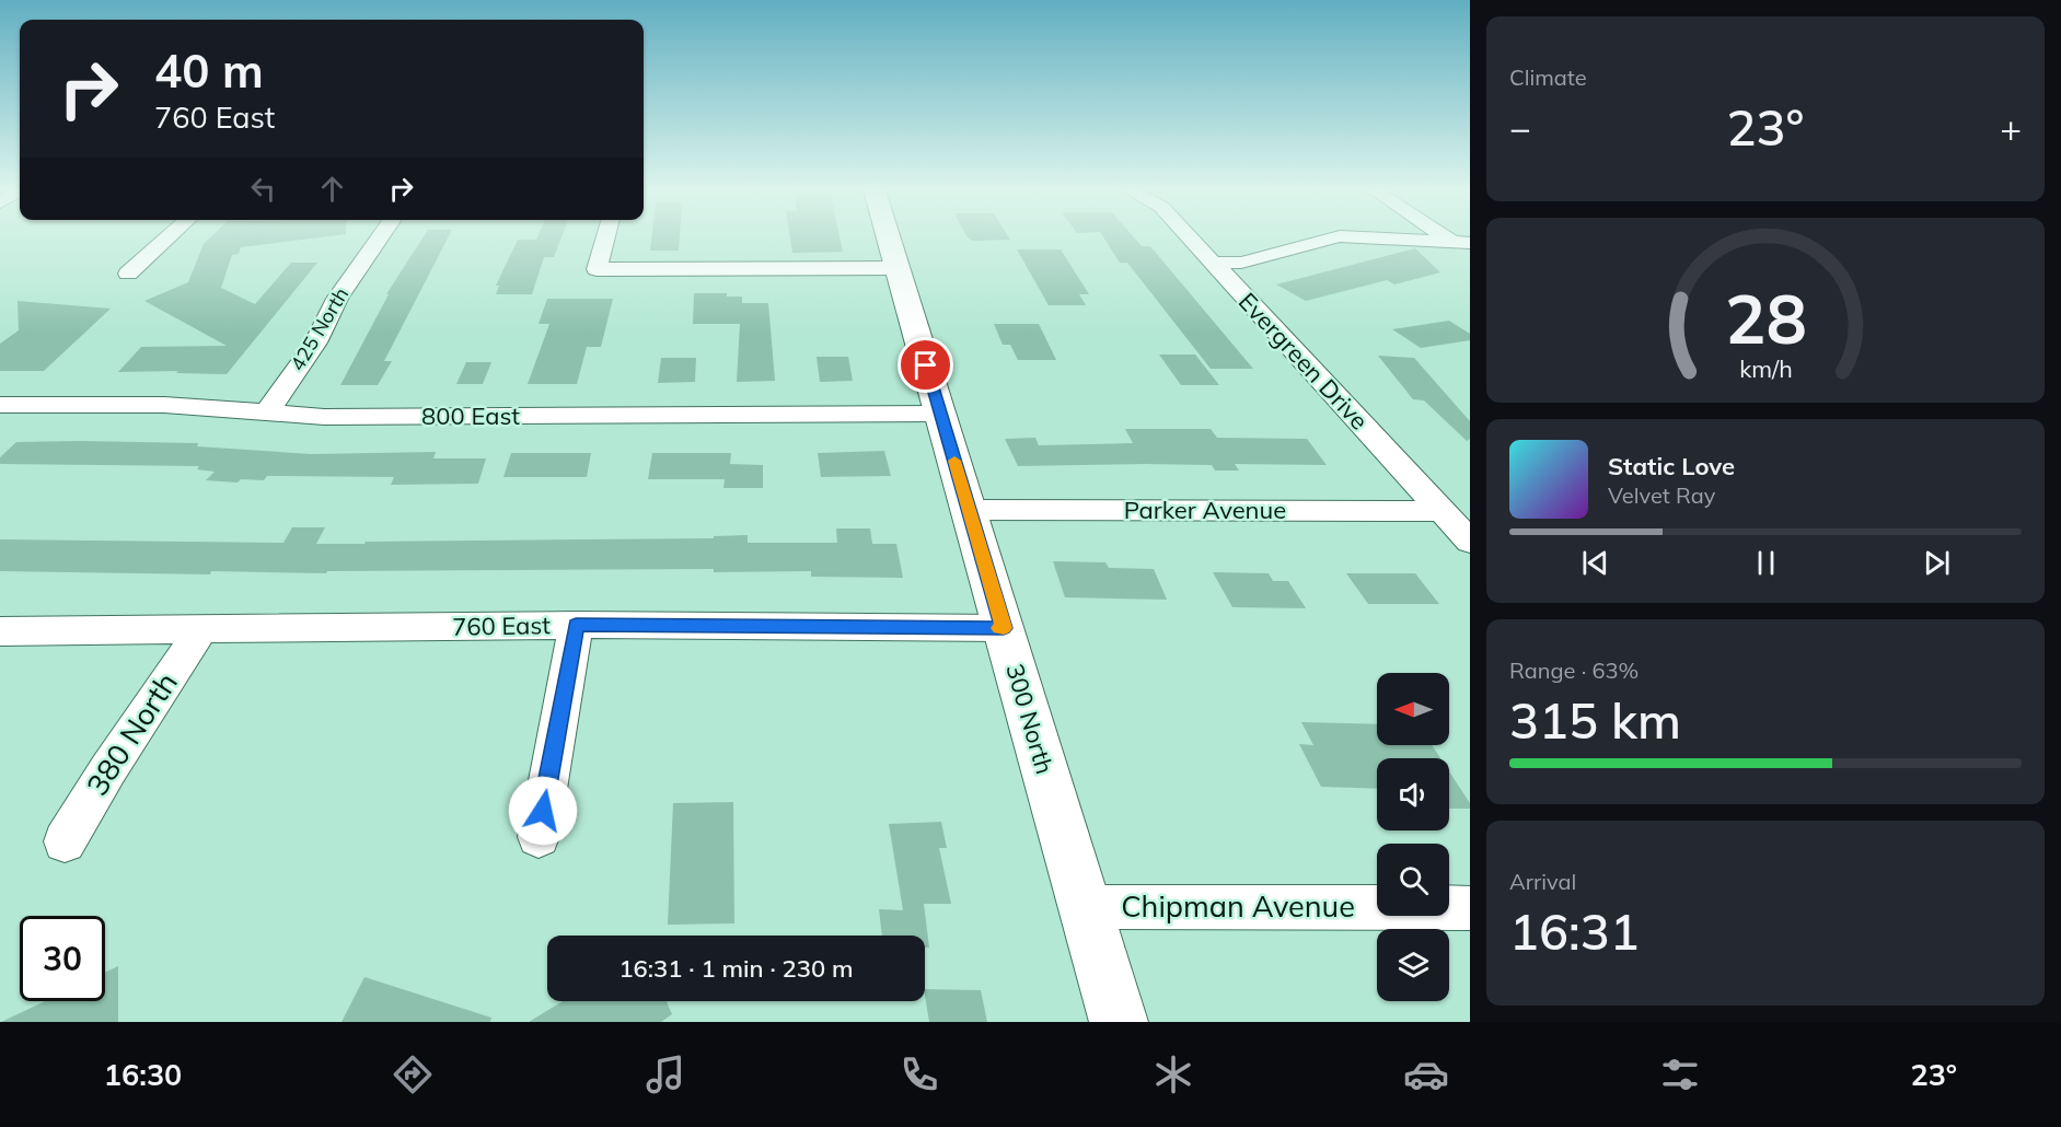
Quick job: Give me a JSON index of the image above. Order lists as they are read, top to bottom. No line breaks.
{"streets":{"street":["425 North","Evergreen Drive","800 East","Parker Avenue","760 East","300 North","380 North","Chipman Avenue"]},"crossings":[["425 North","800 East"],["Evergreen Drive","Parker Avenue"],["800 East","300 North"],["Parker Avenue","300 North"],["760 East","300 North"],["760 East","380 North"],["300 North","Chipman Avenue"]],"north":"left","page":{"tile":["Climate",["Range · 63%","315 km"],["Arrival","16:31"]],"turn":["40 m","760 East"],"heat":["−","23°","+"],"song":["Static Love","Velvet Ray"],"limit":"30","trip":"16:31 · 1 min · 230 m","tabs":["16:30","23°"],"gauge":["28","km/h"]}}
